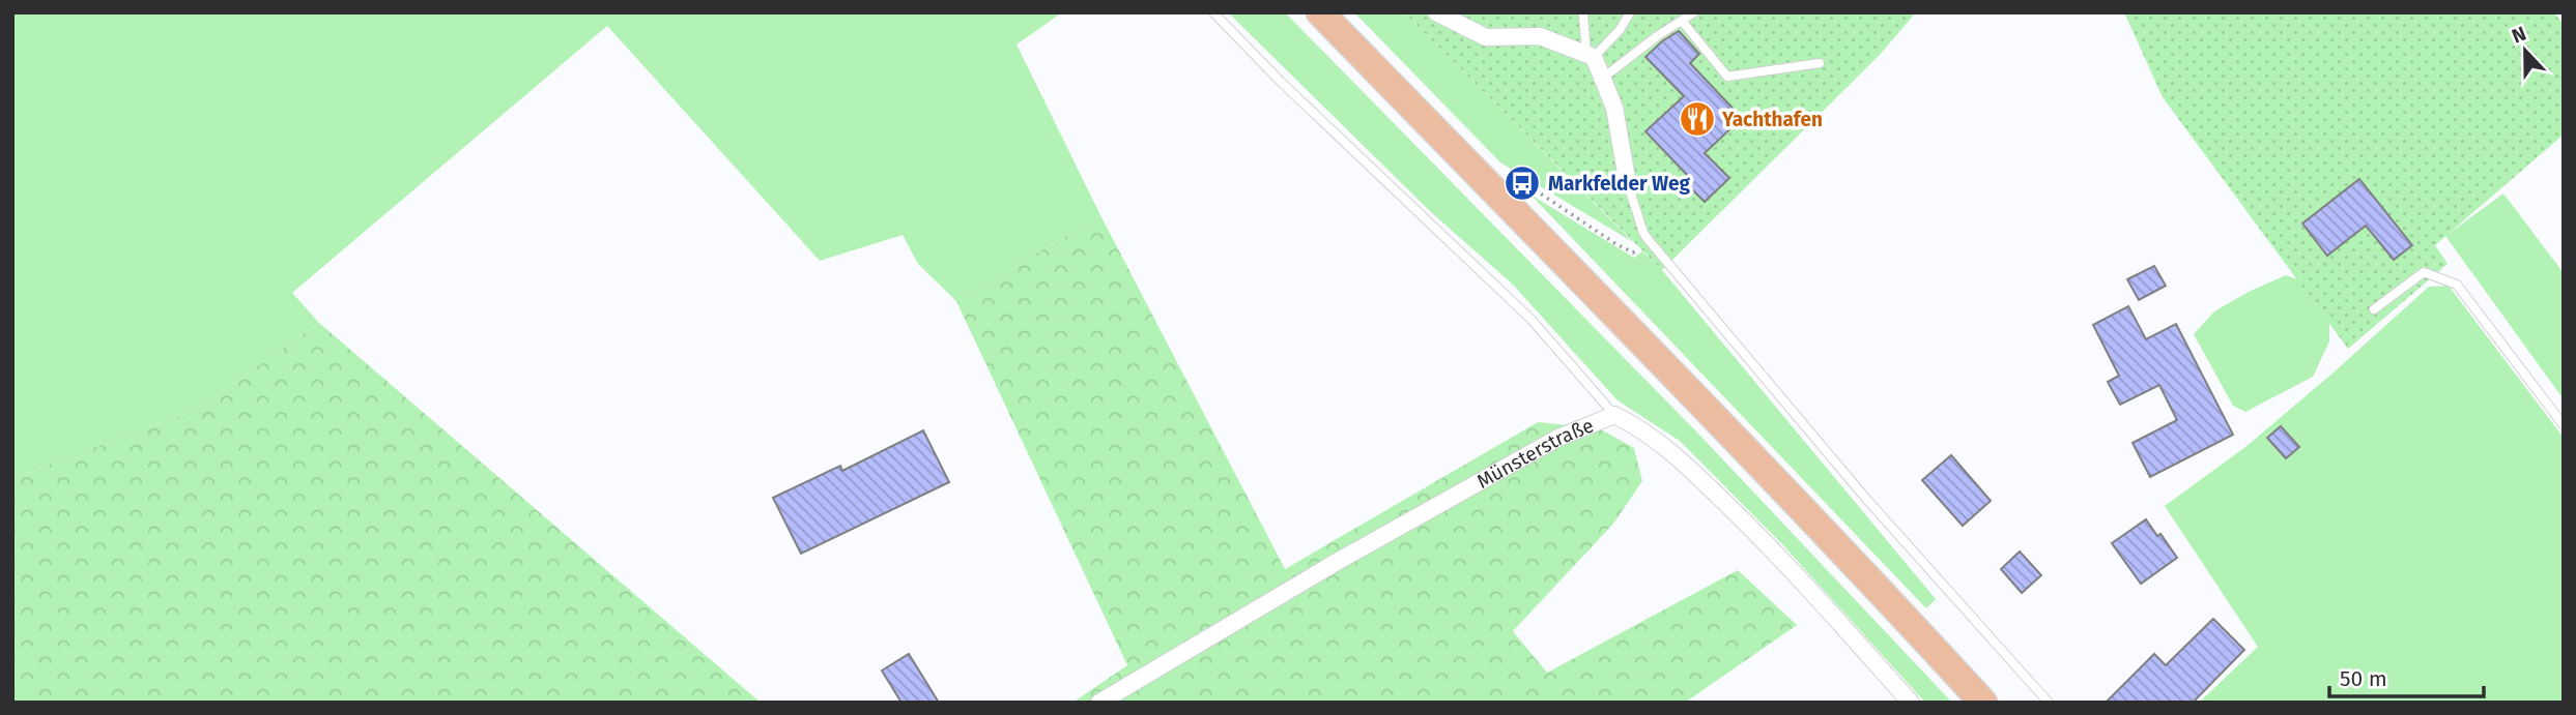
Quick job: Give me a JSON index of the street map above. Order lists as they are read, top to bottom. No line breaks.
{"streets":{"street":["Münsterstraße"]},"places":{"restaurant":["Yachthafen"],"bus stop":["Markfelder Weg"]},"scale_bar":"50 m","north":"top"}
